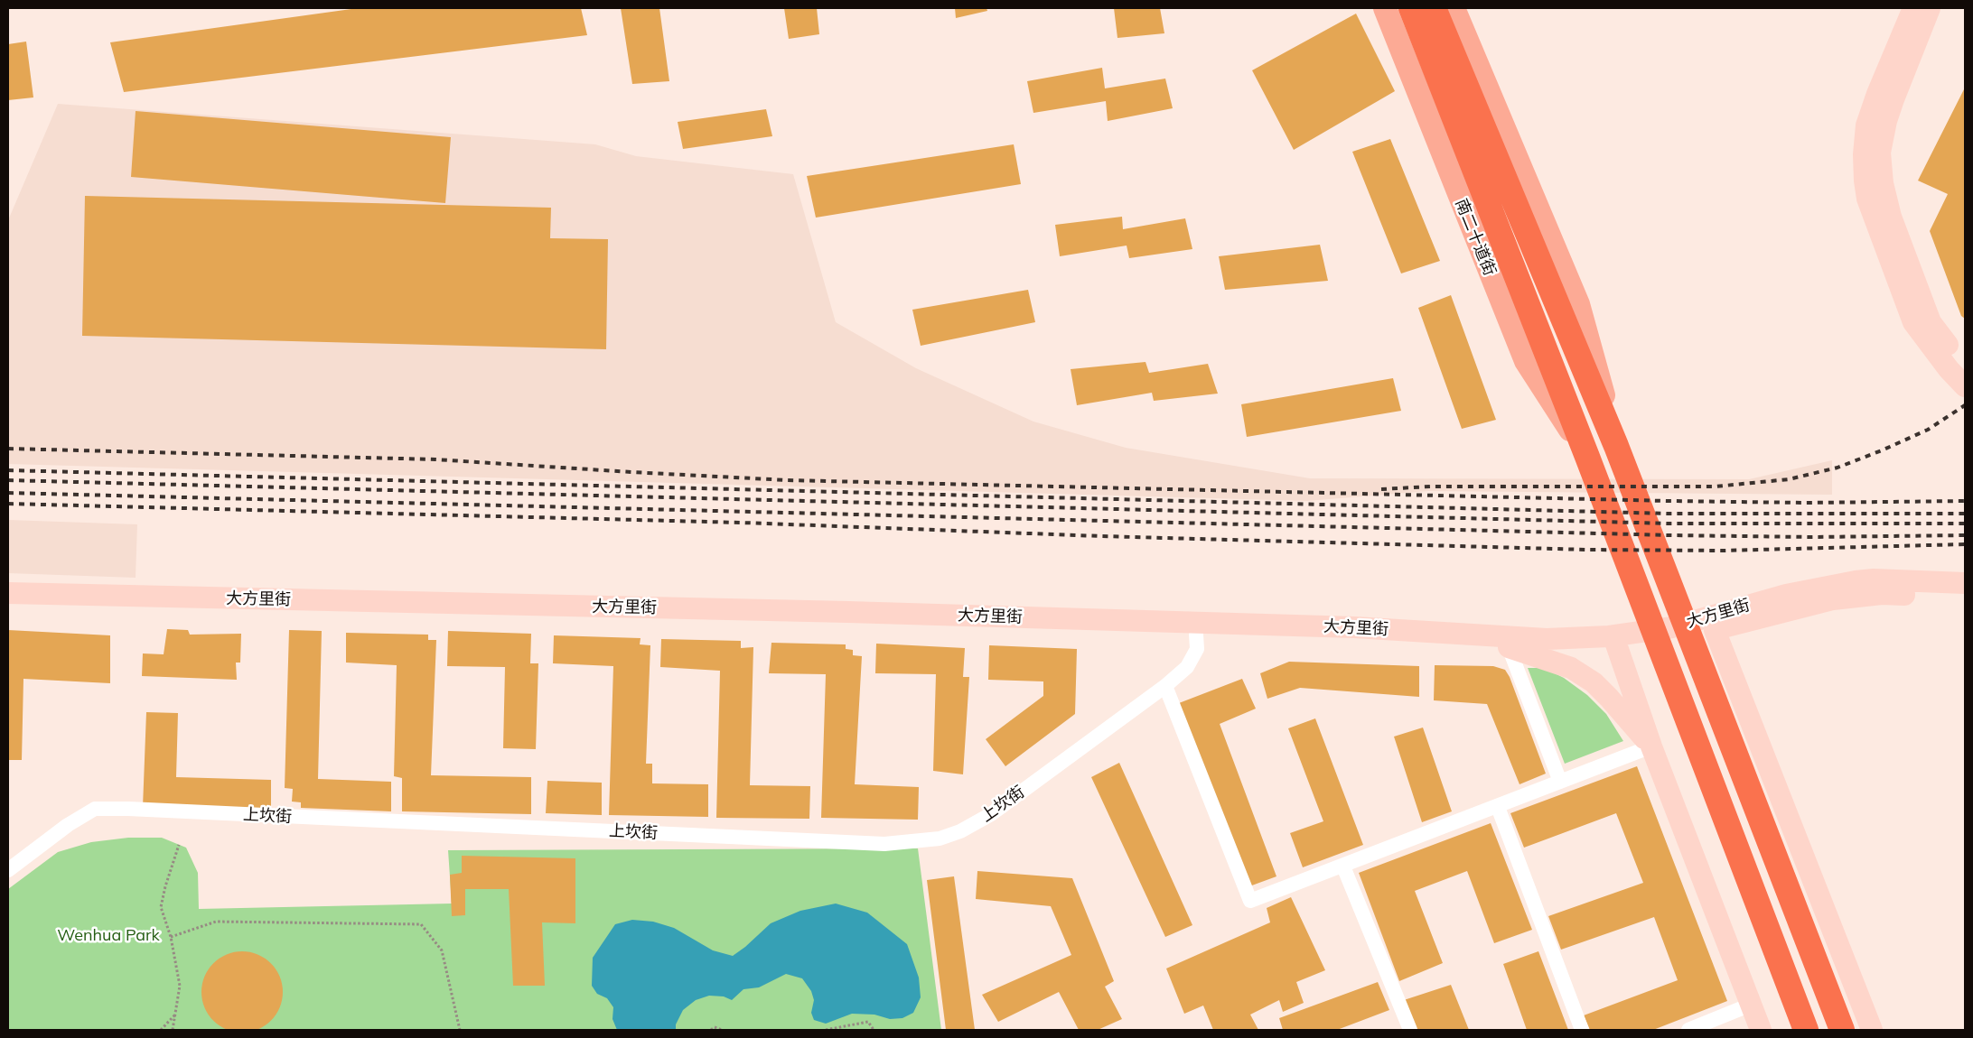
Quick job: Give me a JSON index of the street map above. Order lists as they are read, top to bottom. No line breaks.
{"streets":{"main road":["南二十道街","大方里街"],"street":["上坎街"]},"crossings":[["大方里街","上坎街"]],"parks":["Wenhua Park"]}
